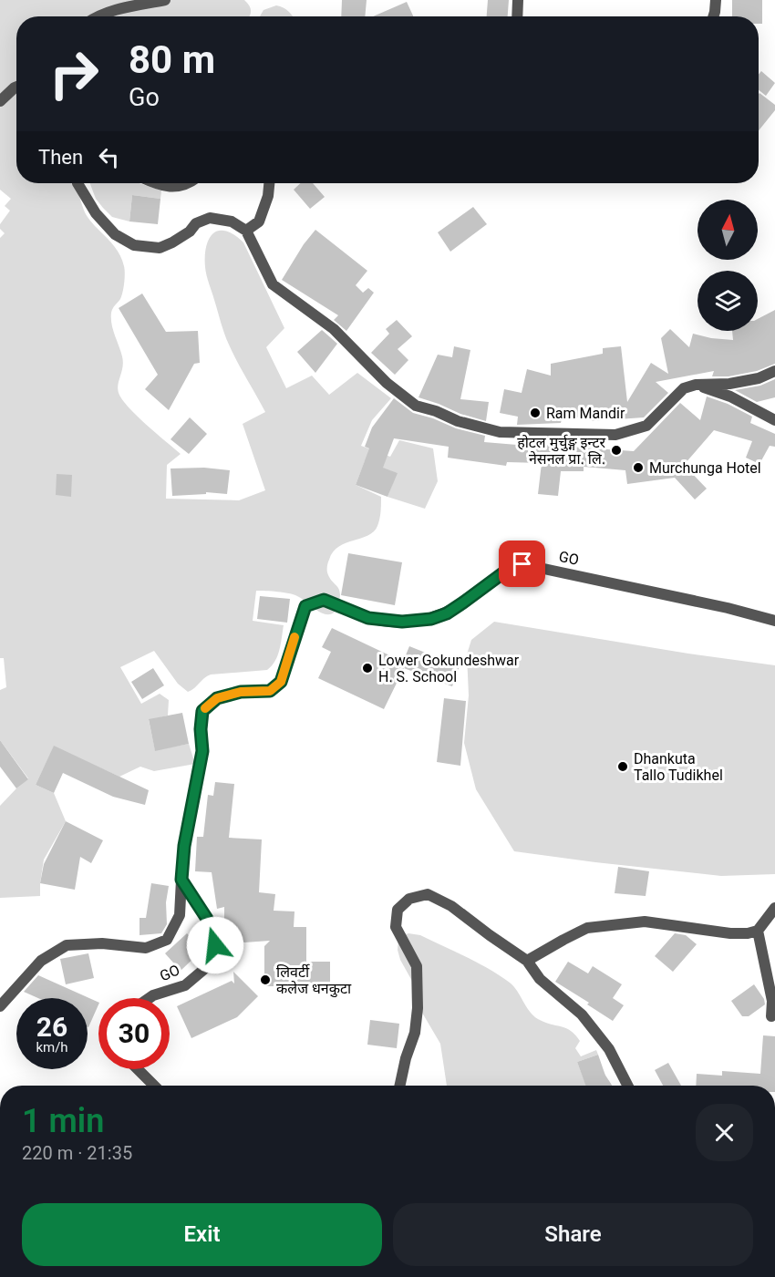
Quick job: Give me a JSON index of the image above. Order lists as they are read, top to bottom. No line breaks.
{"streets":{"street":["GO"]},"places":["Ram Mandir","होटल मुर्चुङ्ग इन्टर नेसनल प्रा. लि.","Murchunga Hotel","Lower Gokundeshwar H. S. School","Dhankuta Tallo Tudikhel","लिवर्टी कलेज धनकुटा"],"north":"top","page":{"turn":["80 m","Go"],"then":"Then","speed":"26 km/h","limit":"30","heading":["1 min","220 m · 21:35"],"buttons":["Exit","Share"]}}
